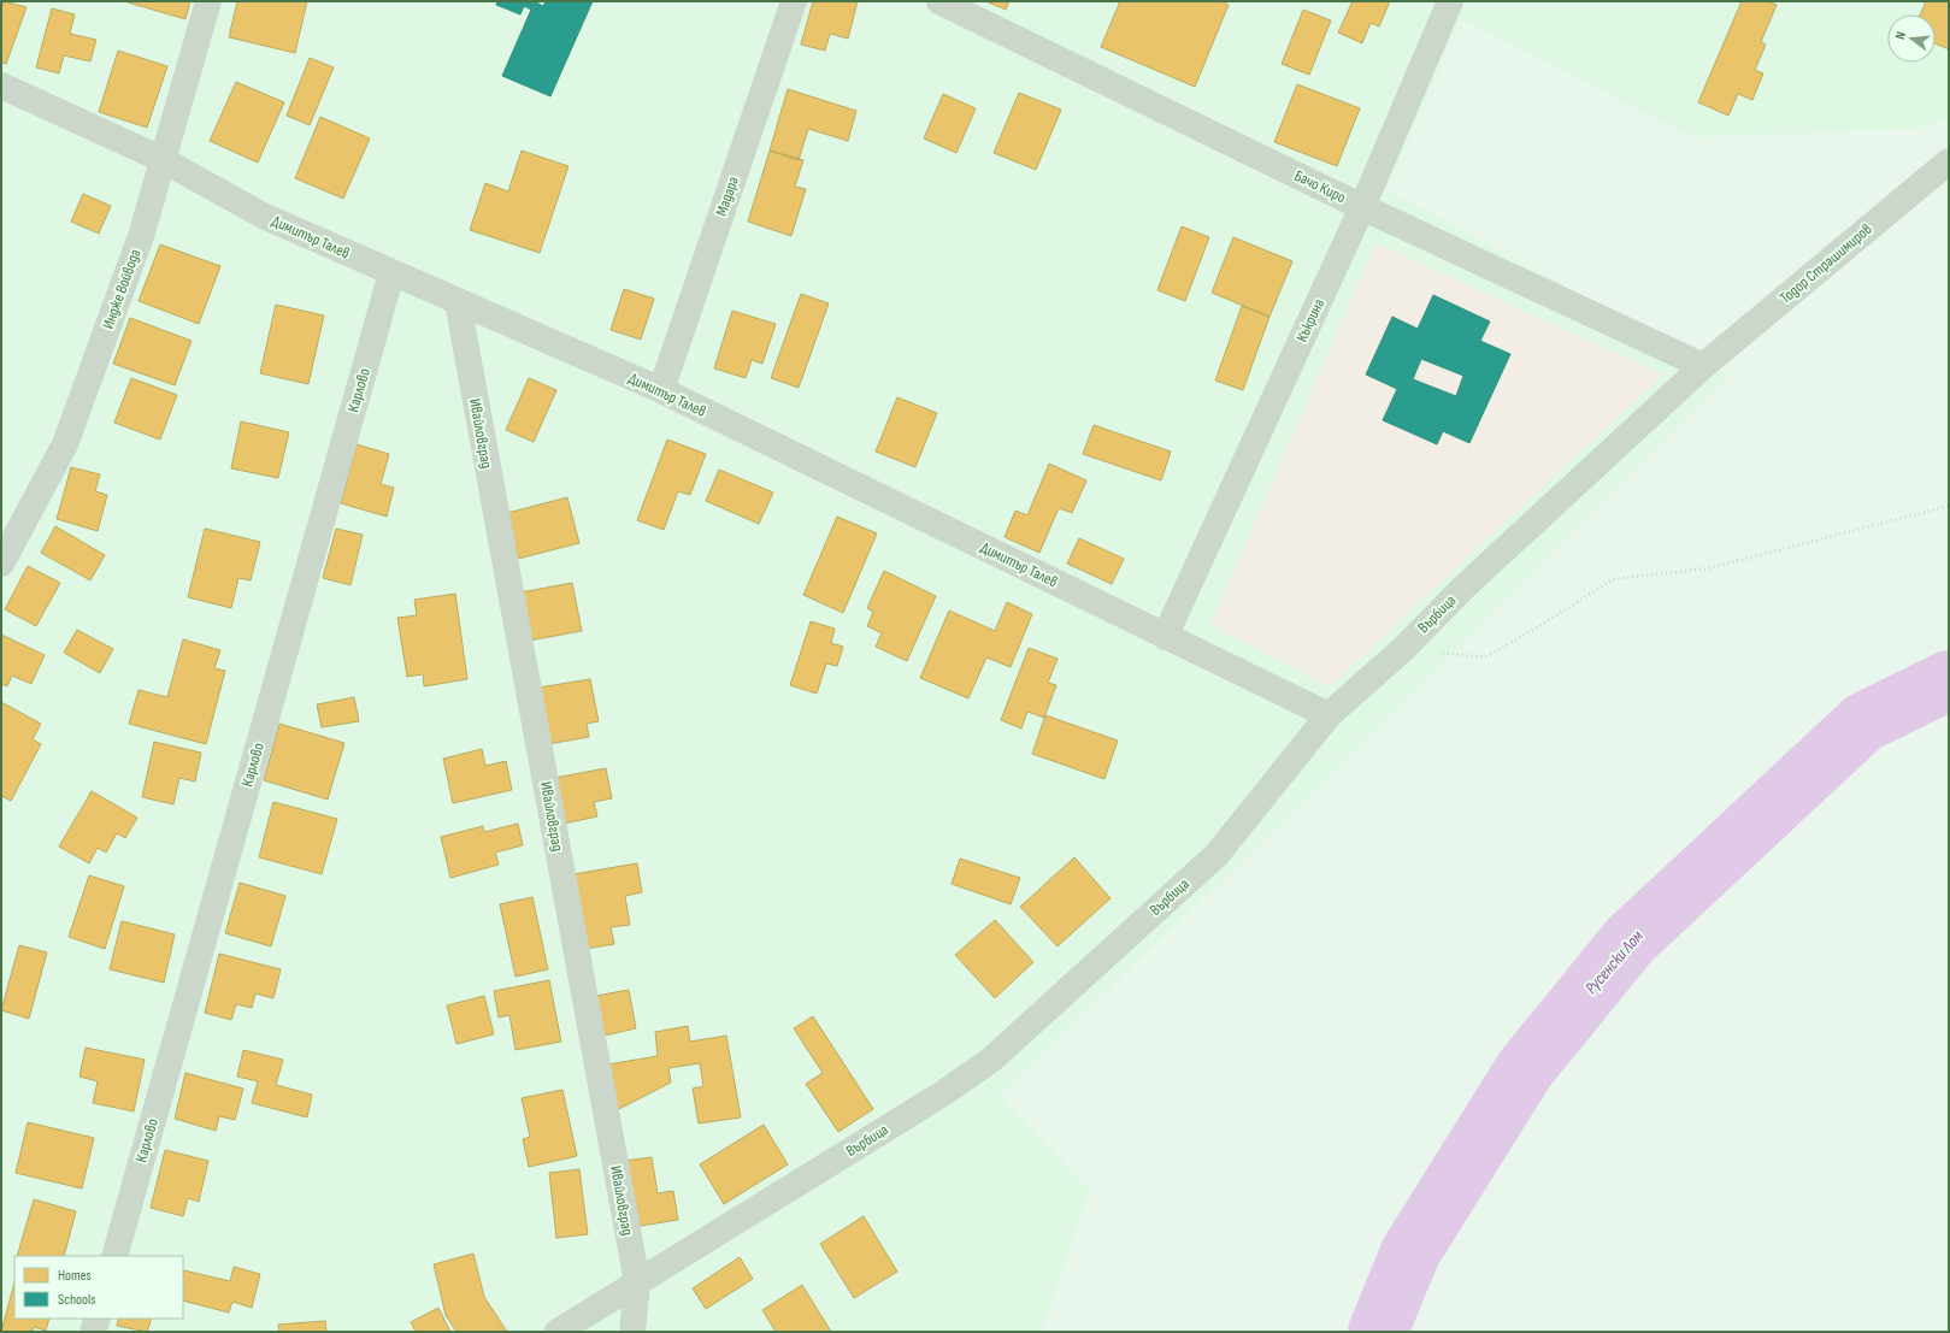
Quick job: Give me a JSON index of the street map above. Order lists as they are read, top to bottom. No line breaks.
{"streets":{"street":["Бачо Киро","Мадара","Димитър Талев","Тодор Страшимиров","Индже Войвода","Къкрина","Карлово","Ивайловград","Върбица"]},"crossings":[["Бачо Киро","Тодор Страшимиров"],["Бачо Киро","Къкрина"],["Бачо Киро","Върбица"],["Мадара","Димитър Талев"],["Димитър Талев","Индже Войвода"],["Димитър Талев","Къкрина"],["Димитър Талев","Карлово"],["Димитър Талев","Ивайловград"],["Димитър Талев","Върбица"],["Тодор Страшимиров","Върбица"],["Ивайловград","Върбица"]],"water":["Русенски Лом"],"legend":["Homes","Schools"],"north":"left"}
